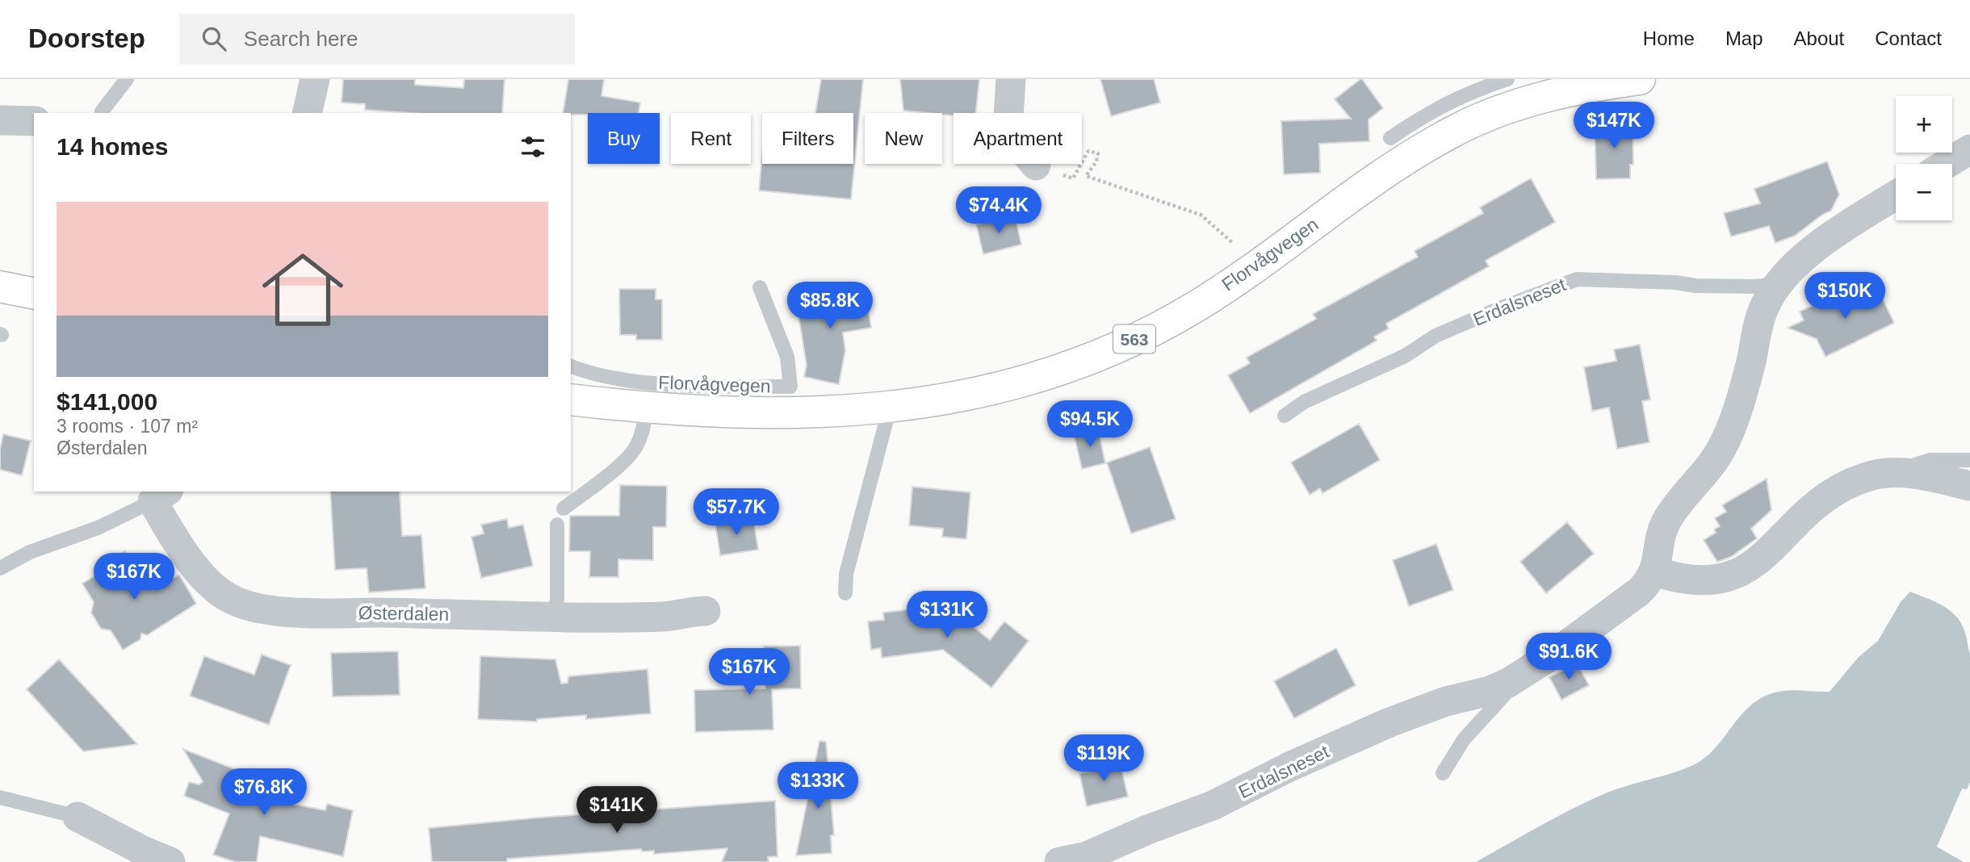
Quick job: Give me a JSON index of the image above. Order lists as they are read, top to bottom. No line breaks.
{"streets":{"main road":["Florvågvegen","563"],"street":["Erdalsneset","Østerdalen"]},"page":{"header":"Doorstep","search":"Search here","nav":["Home","Map","About","Contact"],"map_buttons":["+","−"],"price":["$147K","$74.4K","$150K","$85.8K","$94.5K","$57.7K","$167K","$131K","$91.6K","$167K","$119K","$133K","$76.8K","$141K"],"chip":["Buy","Rent","Filters","New","Apartment"],"heading":"14 homes","list":[{"name":"$141,000","note":"3 rooms · 107 m² · Østerdalen"}]}}
